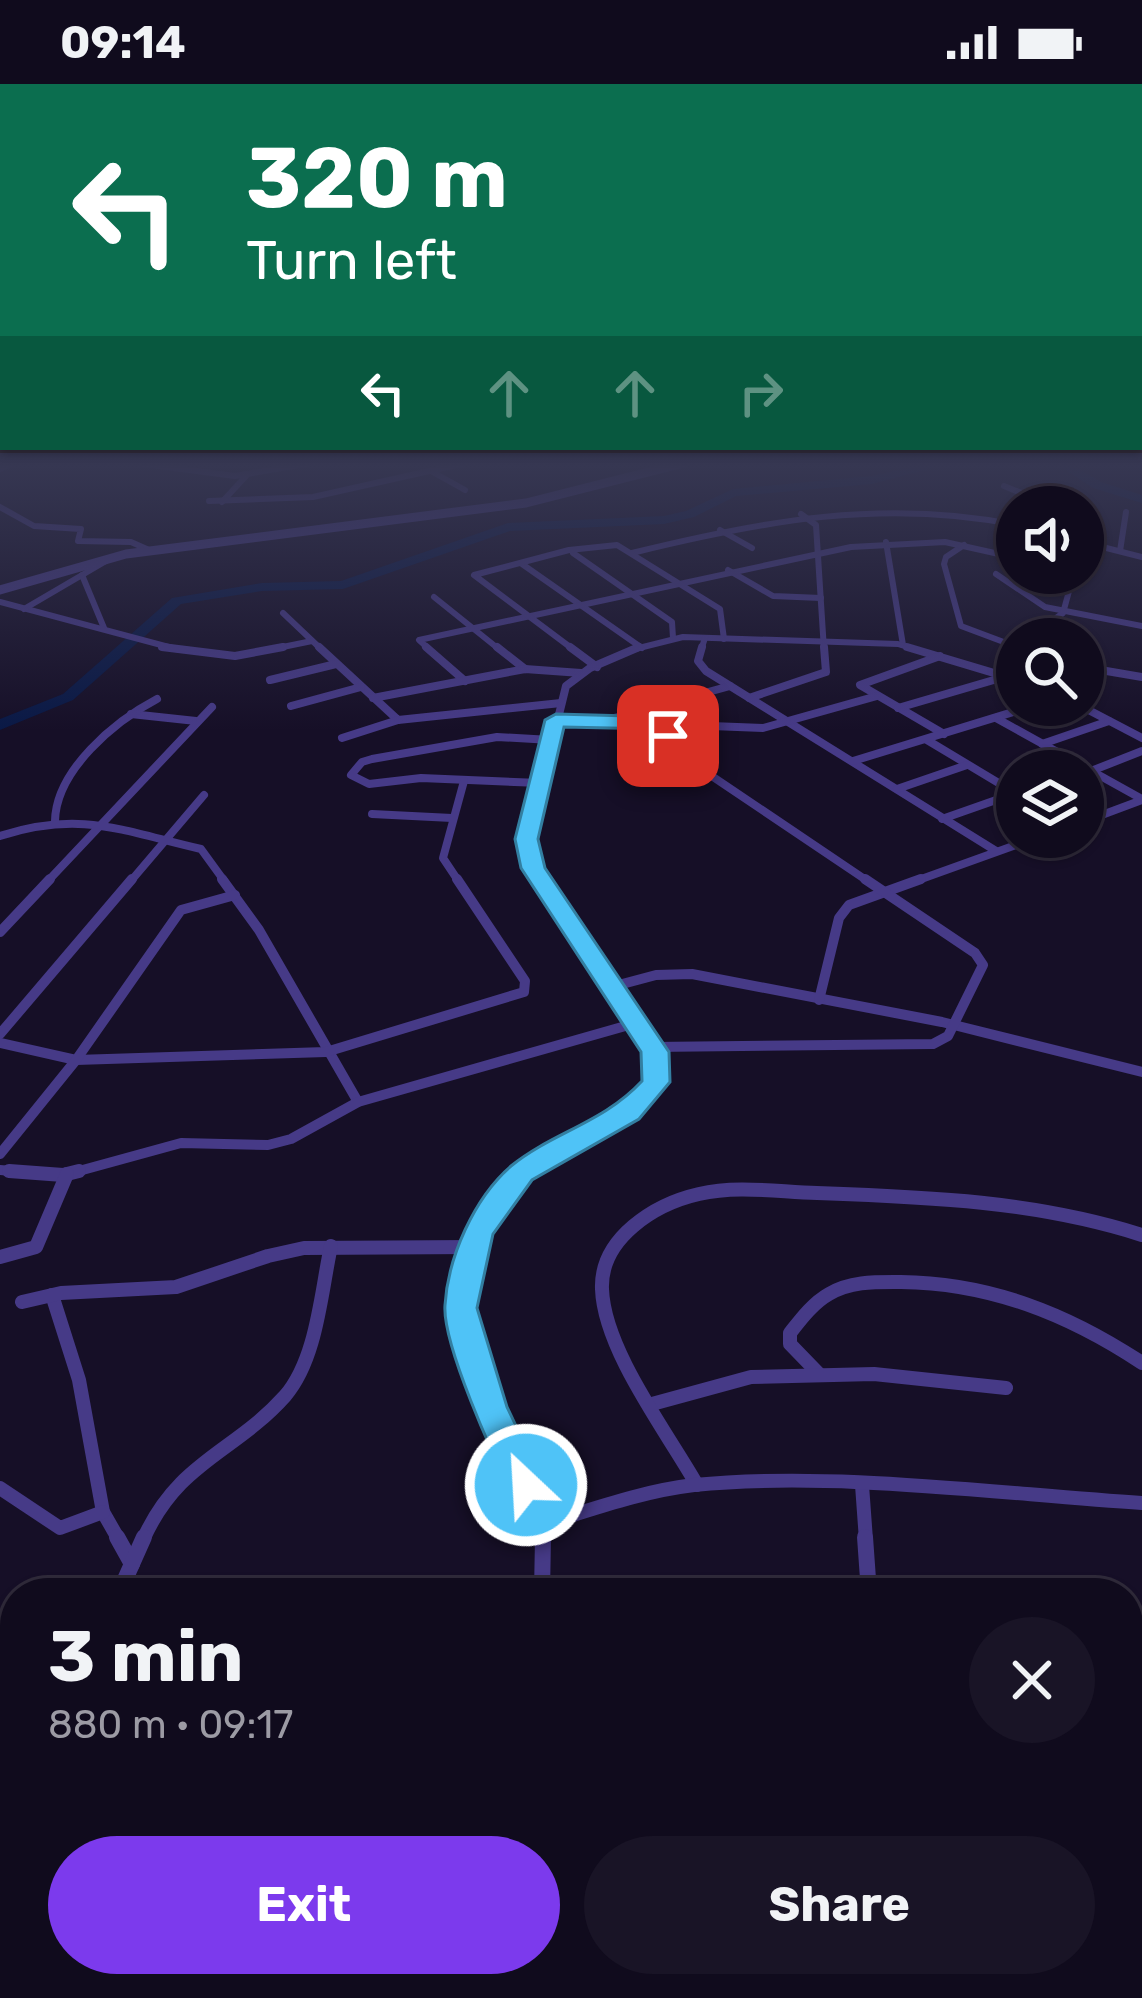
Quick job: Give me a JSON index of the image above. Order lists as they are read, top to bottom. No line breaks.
{"page":{"status":"09:14","turn":["320 m","Turn left"],"heading":["3 min","880 m · 09:17"],"buttons":["Exit","Share"]}}
